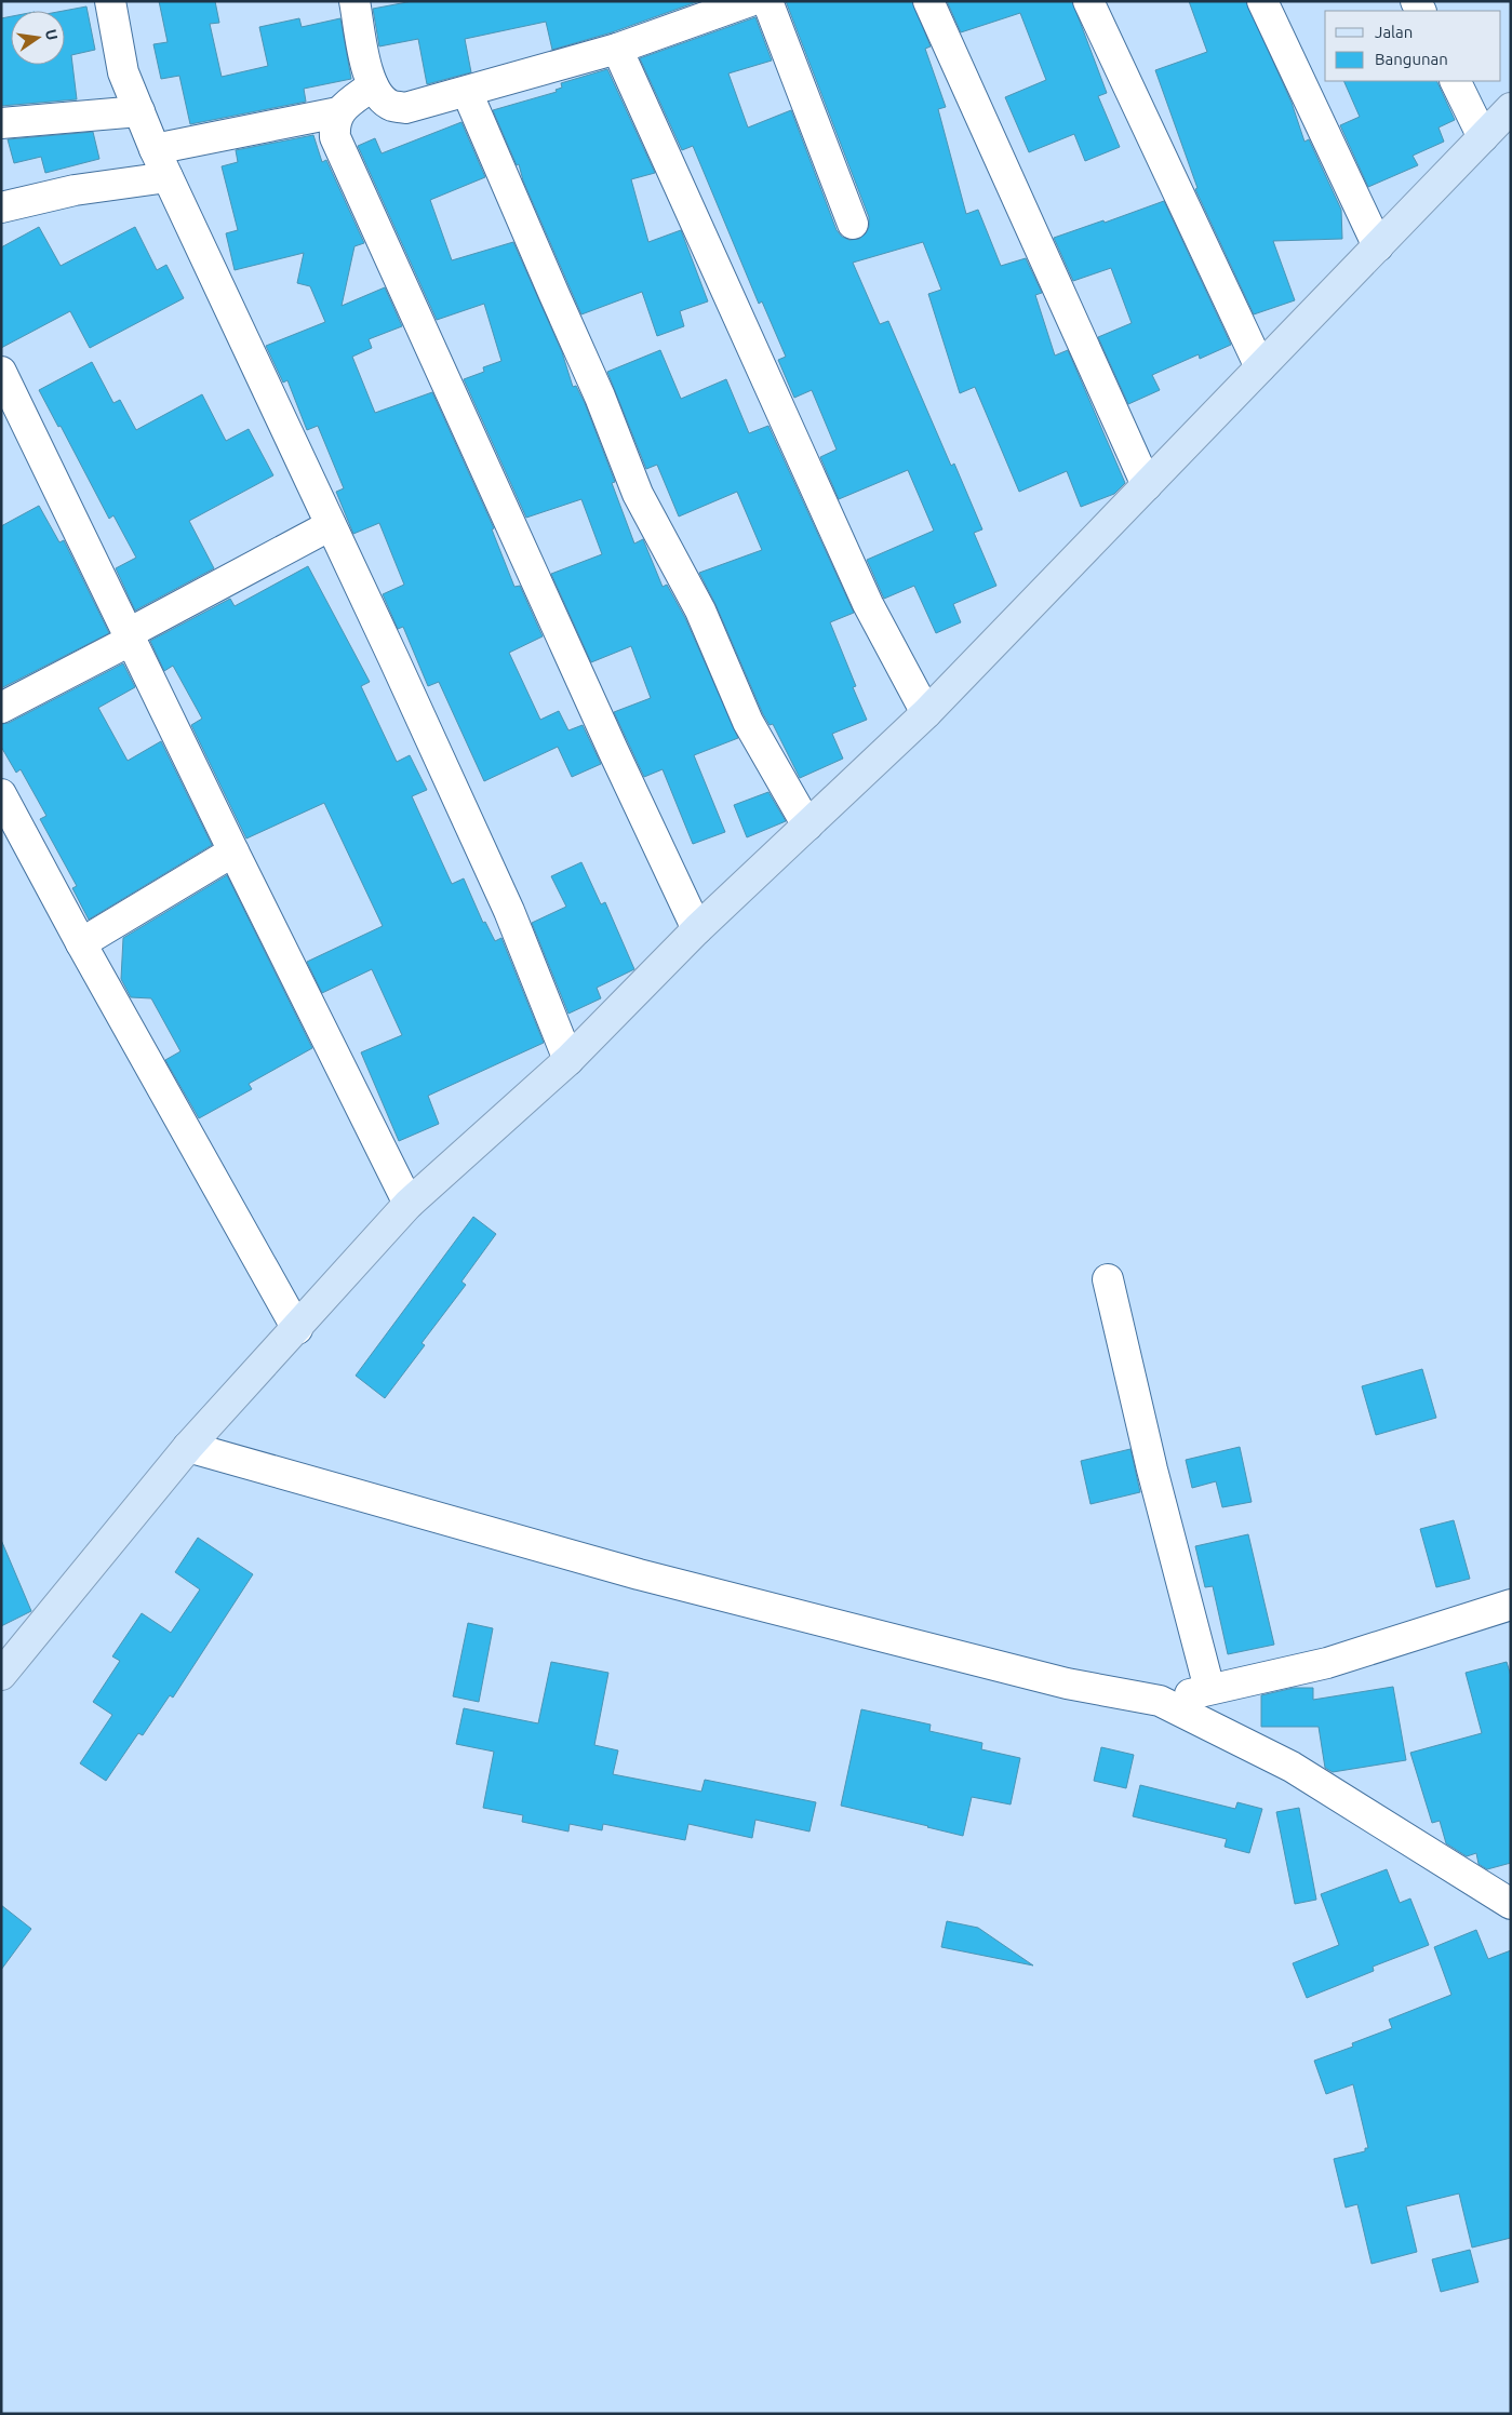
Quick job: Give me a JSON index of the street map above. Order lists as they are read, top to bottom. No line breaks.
{"legend":["Jalan","Bangunan"],"north":"right"}
